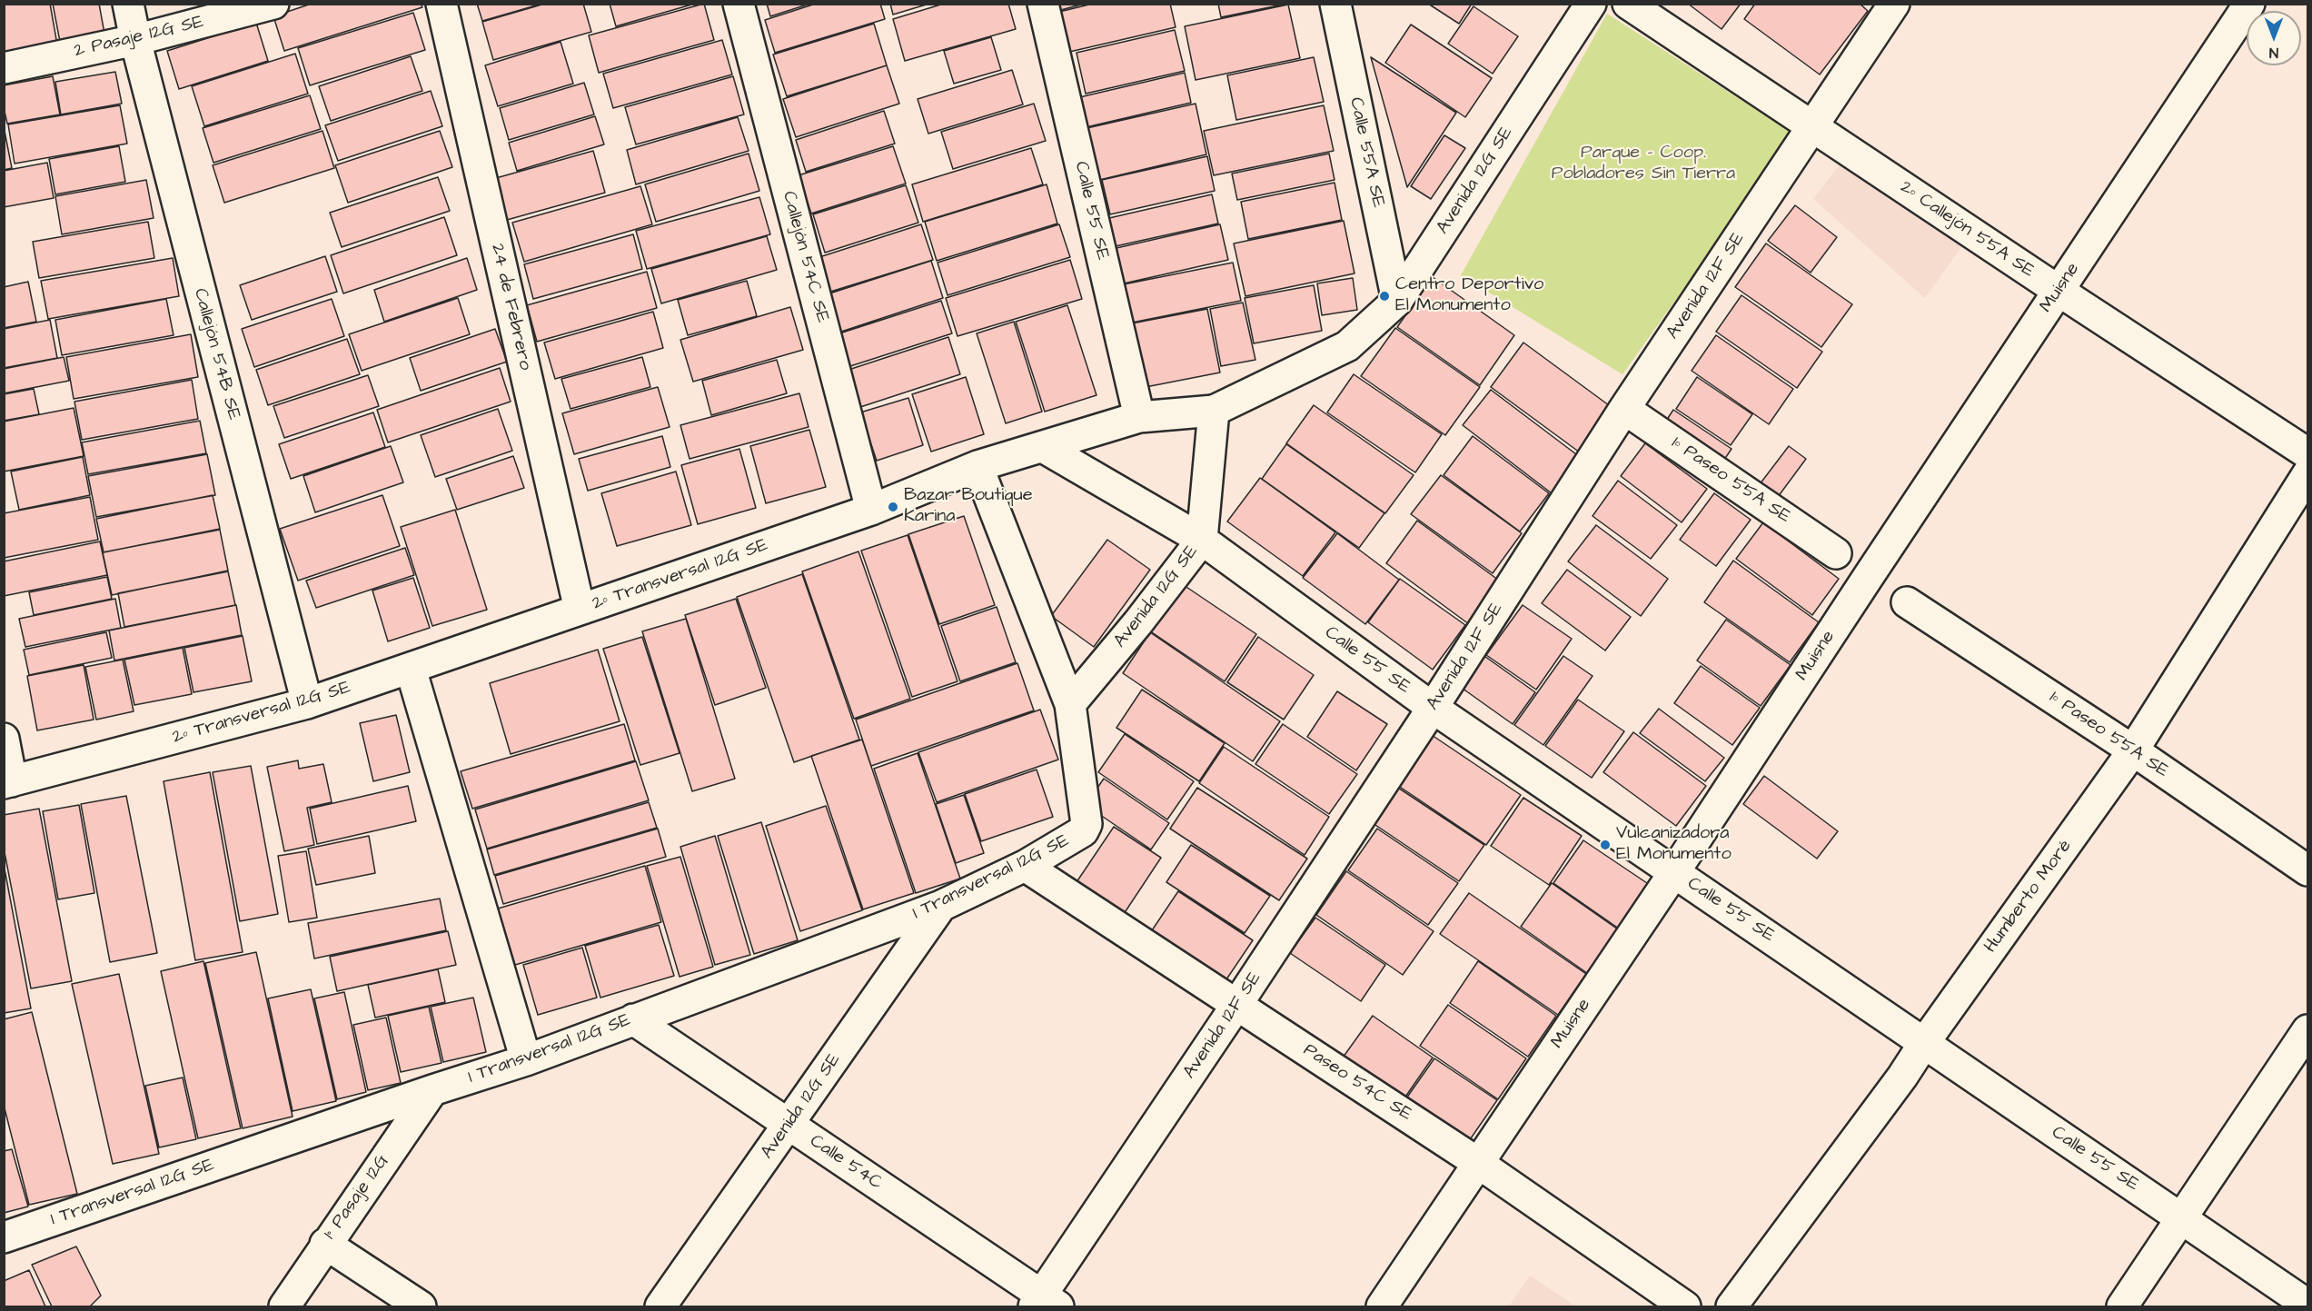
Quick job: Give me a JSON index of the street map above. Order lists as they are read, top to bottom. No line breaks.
{"streets":{"street":["2 Pasaje 12G SE","Calle 55A SE","Avenida 12G SE","Calle 55 SE","2º Callejón 55A SE","Callejón 54C SE","Avenida 12F SE","Muisne","24 de Febrero","Callejón 54B SE","1º Paseo 55A SE","2º Transversal 12G SE","1 Transversal 12G SE","Humberto Moré","Paseo 54C SE","Calle 54C","1° Pasaje 12G"]},"crossings":[["2 Pasaje 12G SE","Callejón 54B SE"],["Calle 55A SE","Avenida 12G SE"],["Avenida 12G SE","Calle 55 SE"],["Avenida 12G SE","2º Transversal 12G SE"],["Avenida 12G SE","1 Transversal 12G SE"],["Avenida 12G SE","Calle 54C"],["Calle 55 SE","Avenida 12F SE"],["Calle 55 SE","Muisne"],["Calle 55 SE","2º Transversal 12G SE"],["Calle 55 SE","Humberto Moré"],["2º Callejón 55A SE","Avenida 12F SE"],["2º Callejón 55A SE","Muisne"],["Callejón 54C SE","2º Transversal 12G SE"],["Avenida 12F SE","1º Paseo 55A SE"],["Avenida 12F SE","Paseo 54C SE"],["Avenida 12F SE","Calle 54C"],["Muisne","Paseo 54C SE"],["24 de Febrero","2º Transversal 12G SE"],["Callejón 54B SE","2º Transversal 12G SE"],["1º Paseo 55A SE","Humberto Moré"],["1 Transversal 12G SE","Paseo 54C SE"],["1 Transversal 12G SE","Calle 54C"],["1 Transversal 12G SE","1° Pasaje 12G"]],"parks":["Parque - Coop. Pobladores Sin Tierra"],"places":["Centro Deportivo El Monumento","Bazar Boutique Karina","Vulcanizadora El Monumento"],"north":"bottom"}
